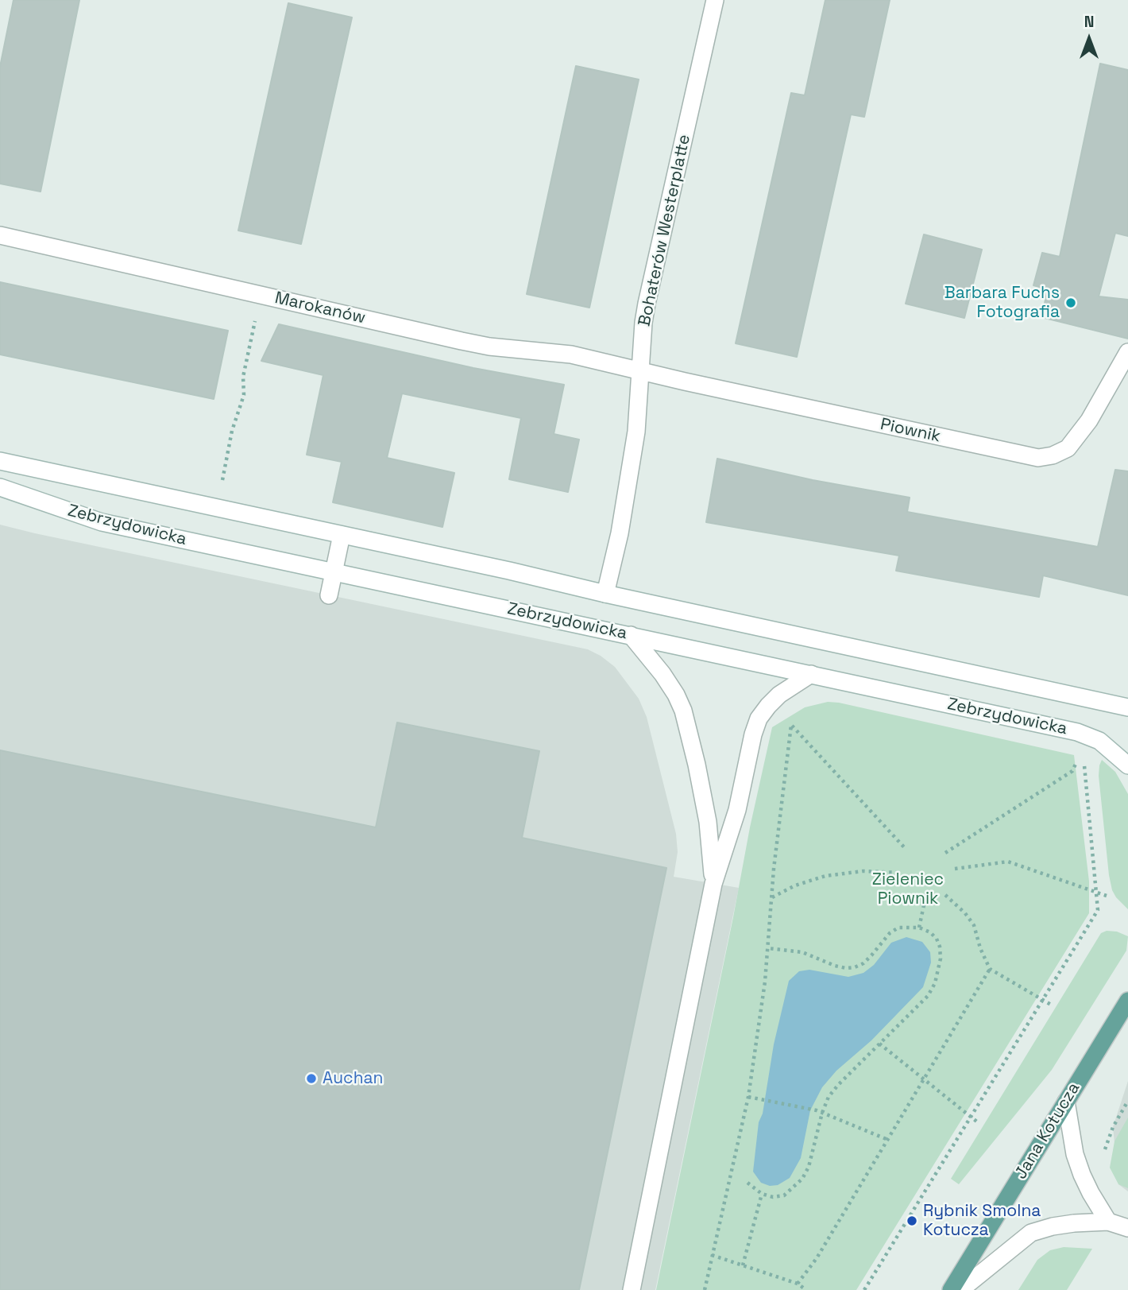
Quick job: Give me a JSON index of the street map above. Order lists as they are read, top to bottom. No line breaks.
{"streets":{"main road":["Jana Kotucza"],"street":["Bohaterów Westerplatte","Marokanów","Piownik","Zebrzydowicka"]},"crossings":[["Bohaterów Westerplatte","Marokanów"],["Bohaterów Westerplatte","Piownik"],["Bohaterów Westerplatte","Zebrzydowicka"],["Marokanów","Piownik"]],"parks":["Zieleniec Piownik"],"places":["Barbara Fuchs Fotografia","Auchan","Rybnik Smolna Kotucza"],"north":"top"}
